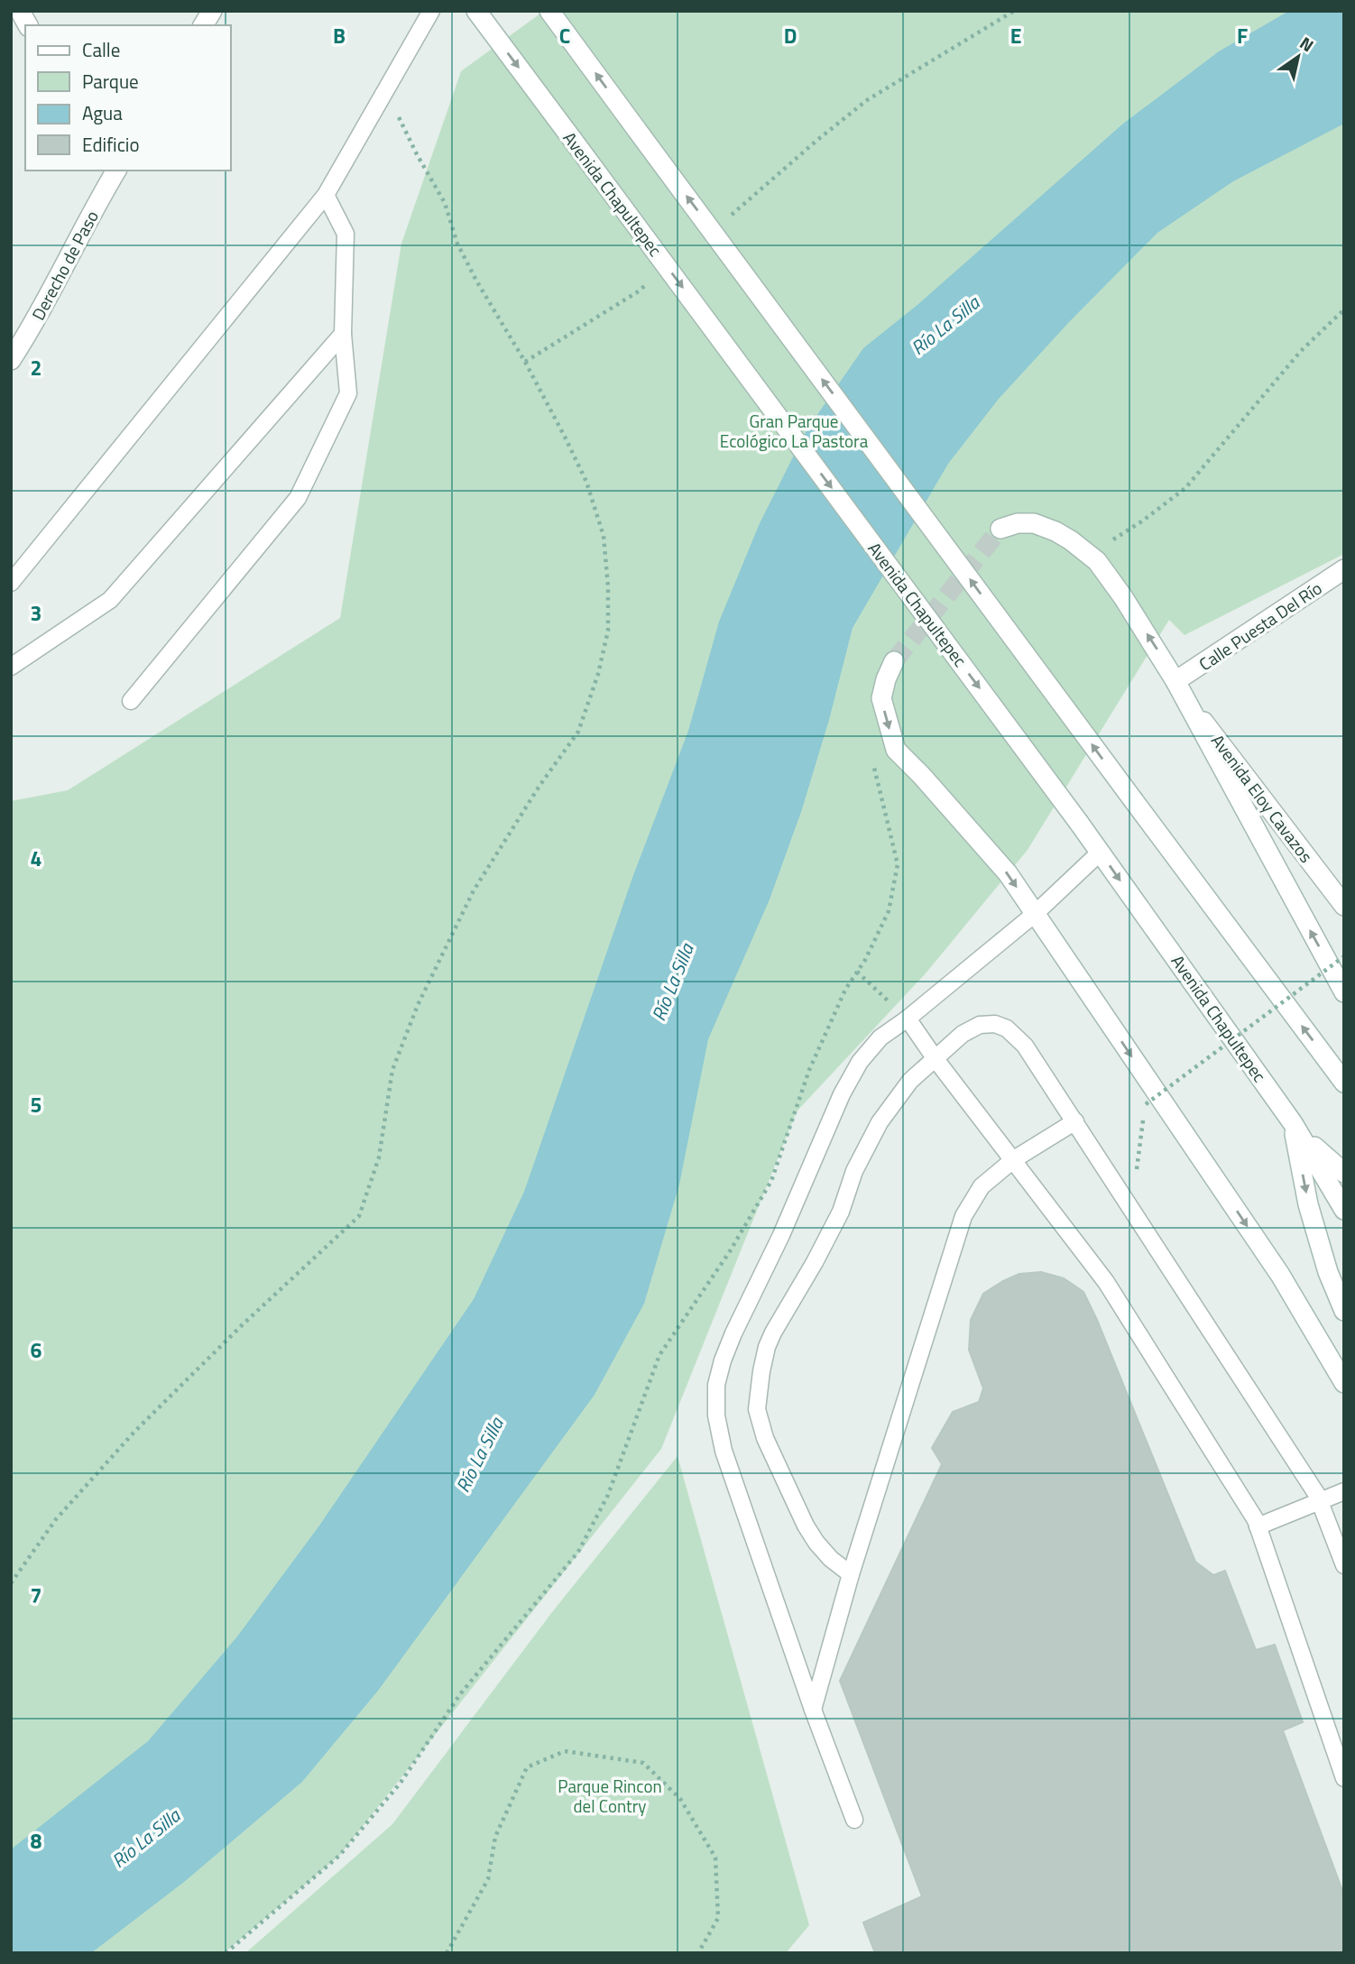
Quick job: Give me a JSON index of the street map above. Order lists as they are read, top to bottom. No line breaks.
{"streets":{"main road":["Avenida Chapultepec","Derecho de Paso","Calle Puesta Del Río","Avenida Eloy Cavazos"]},"crossings":[["Calle Puesta Del Río","Avenida Eloy Cavazos"]],"water":["Río La Silla"],"parks":["Gran Parque Ecológico La Pastora","Parque Rincon del Contry"],"legend":["Calle","Parque","Agua","Edificio"],"north":"top right","grid":{"columns":["B","C","D","E","F"],"rows":["2","3","4","5","6","7","8"]}}
